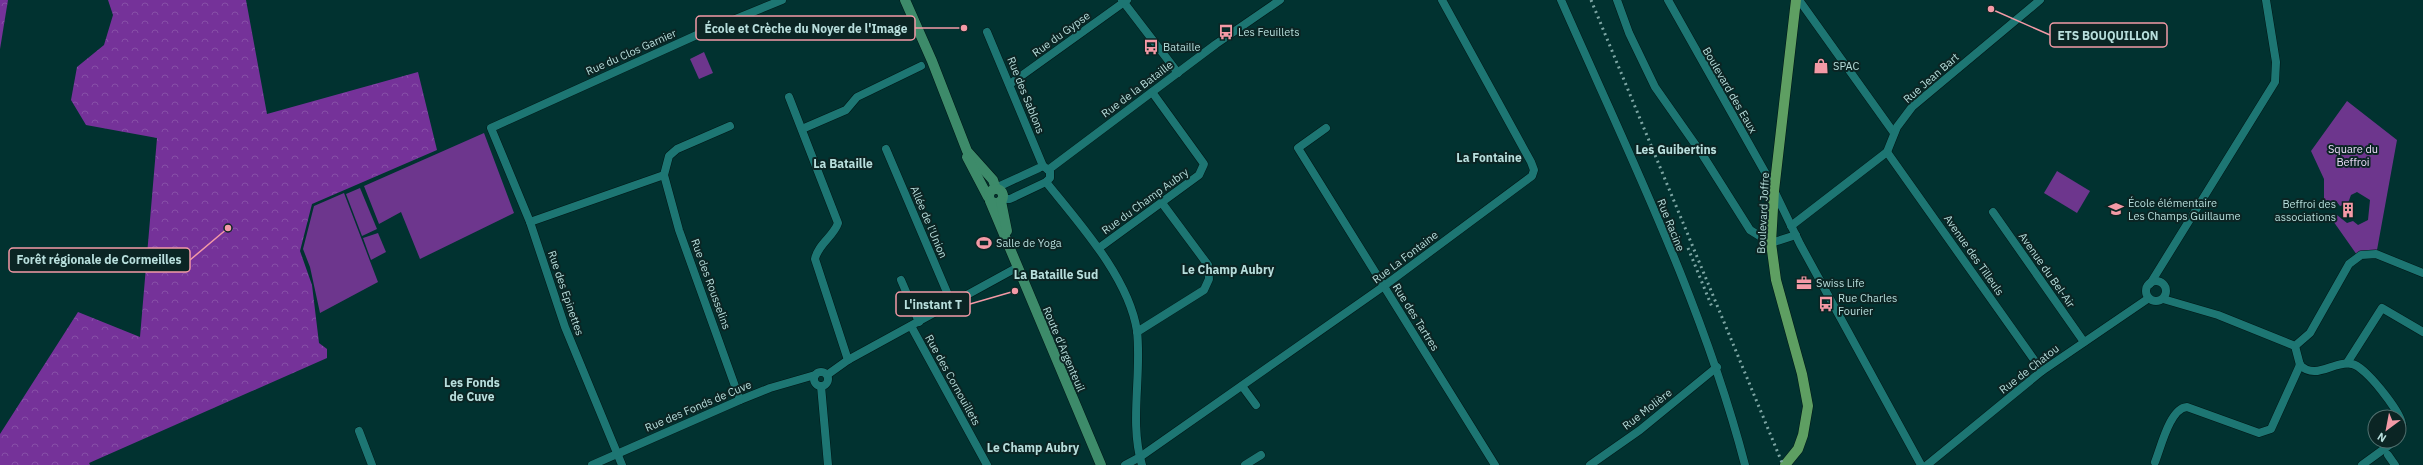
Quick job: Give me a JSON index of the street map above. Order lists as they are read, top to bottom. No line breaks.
{"streets":{"main road":["Boulevard Joffre","Route d'Argenteuil"],"street":["Rue du Gypse","Rue du Clos Garnier","Rue Jean Bart","Rue de la Bataille","Boulevard des Eaux","Rue des Sablons","Rue du Champ Aubry","Allée de l'Union","Rue Racine","Avenue des Tilleuls","Rue La Fontaine","Avenue du Bel-Air","Rue des Rousselins","Rue des Epinettes","Rue des Tartres","Rue de Chatou","Rue des Cornouillets","Rue des Fonds de Cuve","Rue Molière"]},"crossings":[["Rue du Gypse","Rue des Sablons"],["Rue du Clos Garnier","Rue des Epinettes"],["Rue Jean Bart","Avenue des Tilleuls"],["Rue de la Bataille","Rue des Sablons"],["Rue de la Bataille","Rue du Champ Aubry"],["Rue de la Bataille","Route d'Argenteuil"],["Boulevard des Eaux","Boulevard Joffre"],["Rue Racine","Rue Molière"],["Avenue des Tilleuls","Rue de Chatou"],["Rue La Fontaine","Rue des Tartres"],["Avenue du Bel-Air","Rue de Chatou"],["Rue des Rousselins","Rue des Fonds de Cuve"],["Rue des Epinettes","Rue des Fonds de Cuve"]],"districts":["Les Guibertins","La Fontaine","La Bataille","Le Champ Aubry","La Bataille Sud","Les Fonds de Cuve","Le Champ Aubry"],"parks":["Square du Beffroi"],"places":{"other":["ETS BOUQUILLON","École et Crèche du Noyer de l'Image","Forêt régionale de Cormeilles","L'instant T"],"bus stop":["Les Feuillets","Bataille","Rue Charles Fourier"],"shop":["SPAC"],"school or university":["École élémentaire Les Champs Guillaume"],"building":["Beffroi des associations"],"sports":["Salle de Yoga"],"office":["Swiss Life"]},"north":"bottom left"}
